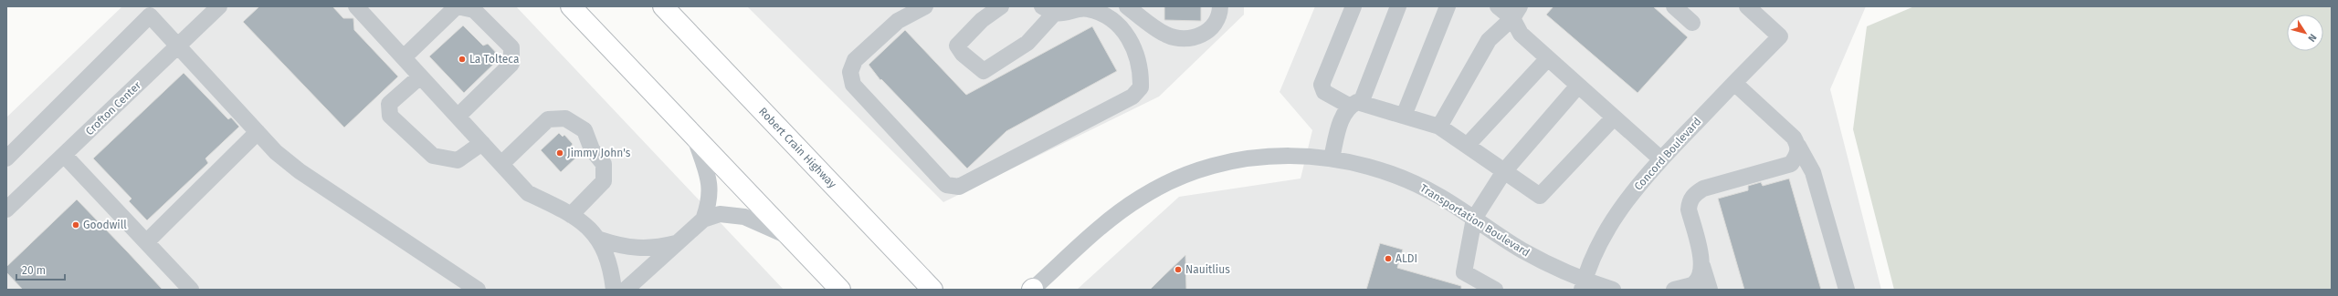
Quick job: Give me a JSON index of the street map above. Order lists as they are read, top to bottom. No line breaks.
{"streets":{"highway":["Robert Crain Highway"],"street":["Crofton Center","Concord Boulevard","Transportation Boulevard"]},"crossings":[["Concord Boulevard","Transportation Boulevard"]],"places":["La Tolteca","Jimmy John's","Goodwill","ALDI","Nauitlius"],"scale_bar":"20 m","north":"bottom right"}
